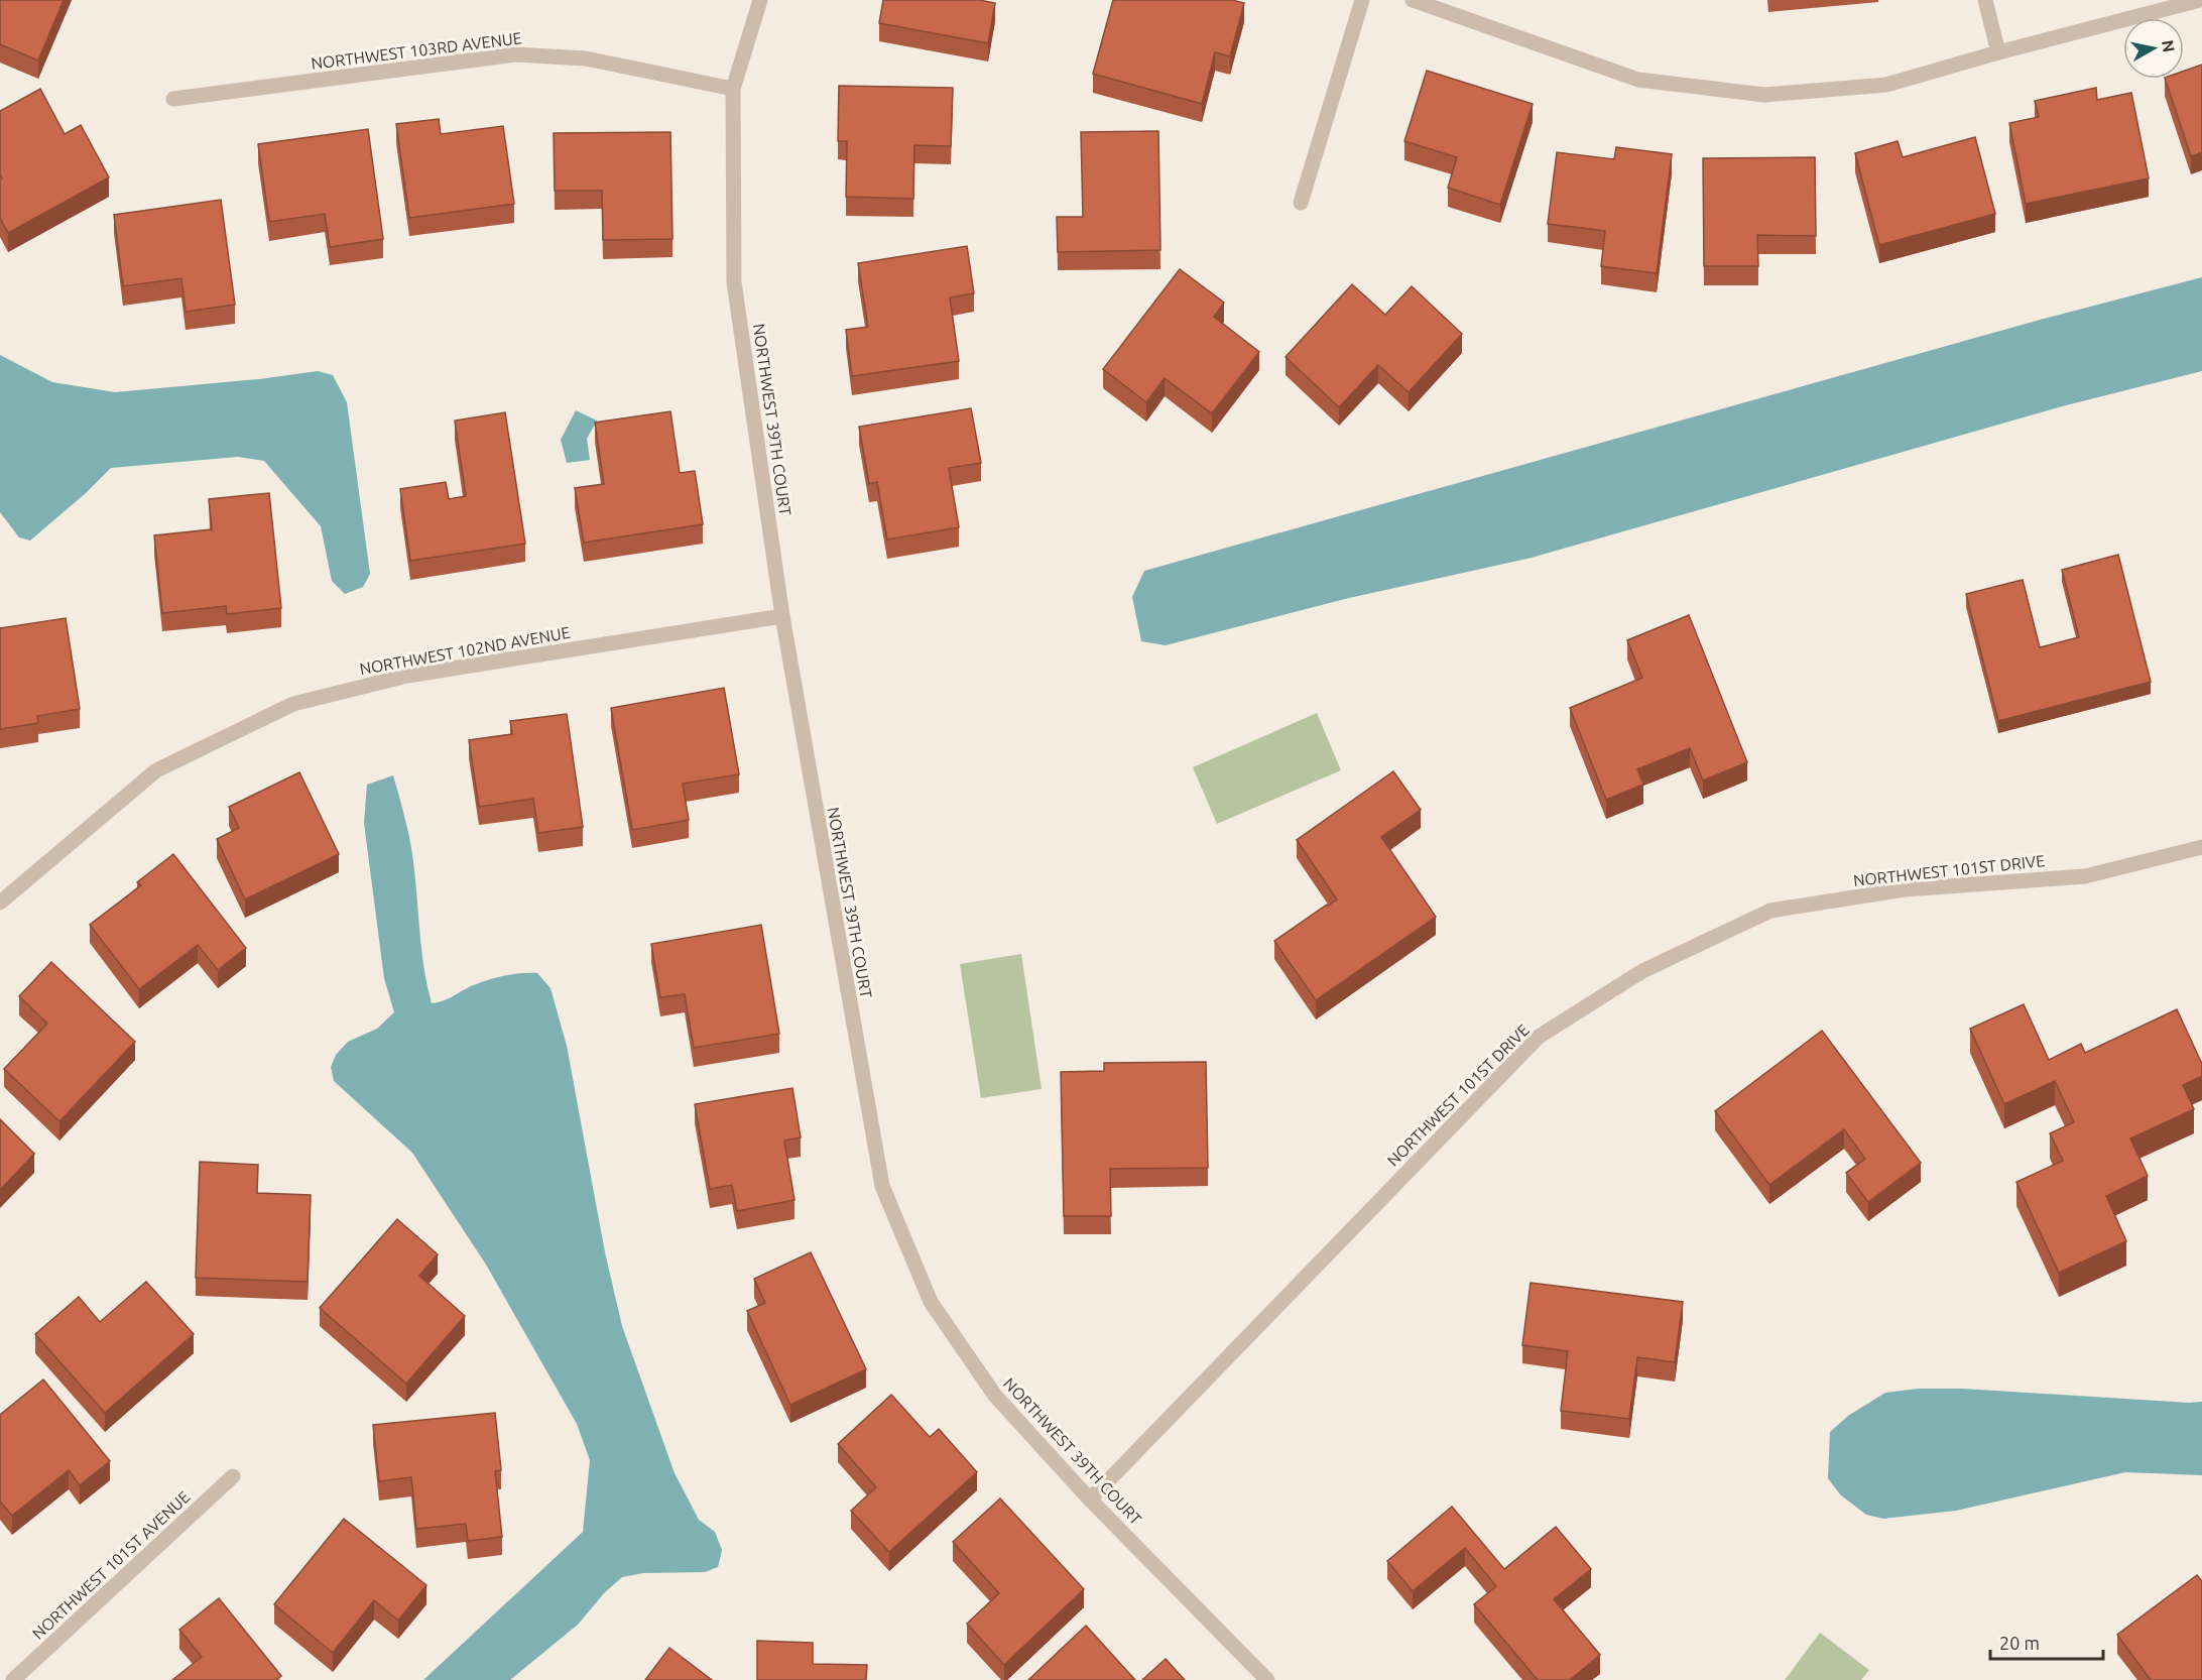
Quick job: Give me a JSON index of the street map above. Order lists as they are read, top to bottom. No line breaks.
{"streets":{"street":["NORTHWEST 103RD AVENUE","NORTHWEST 39TH COURT","NORTHWEST 102ND AVENUE","NORTHWEST 101ST DRIVE","NORTHWEST 101ST AVENUE"]},"crossings":[["NORTHWEST 103RD AVENUE","NORTHWEST 39TH COURT"],["NORTHWEST 39TH COURT","NORTHWEST 102ND AVENUE"],["NORTHWEST 39TH COURT","NORTHWEST 101ST DRIVE"]],"scale_bar":"20 m","north":"right"}
